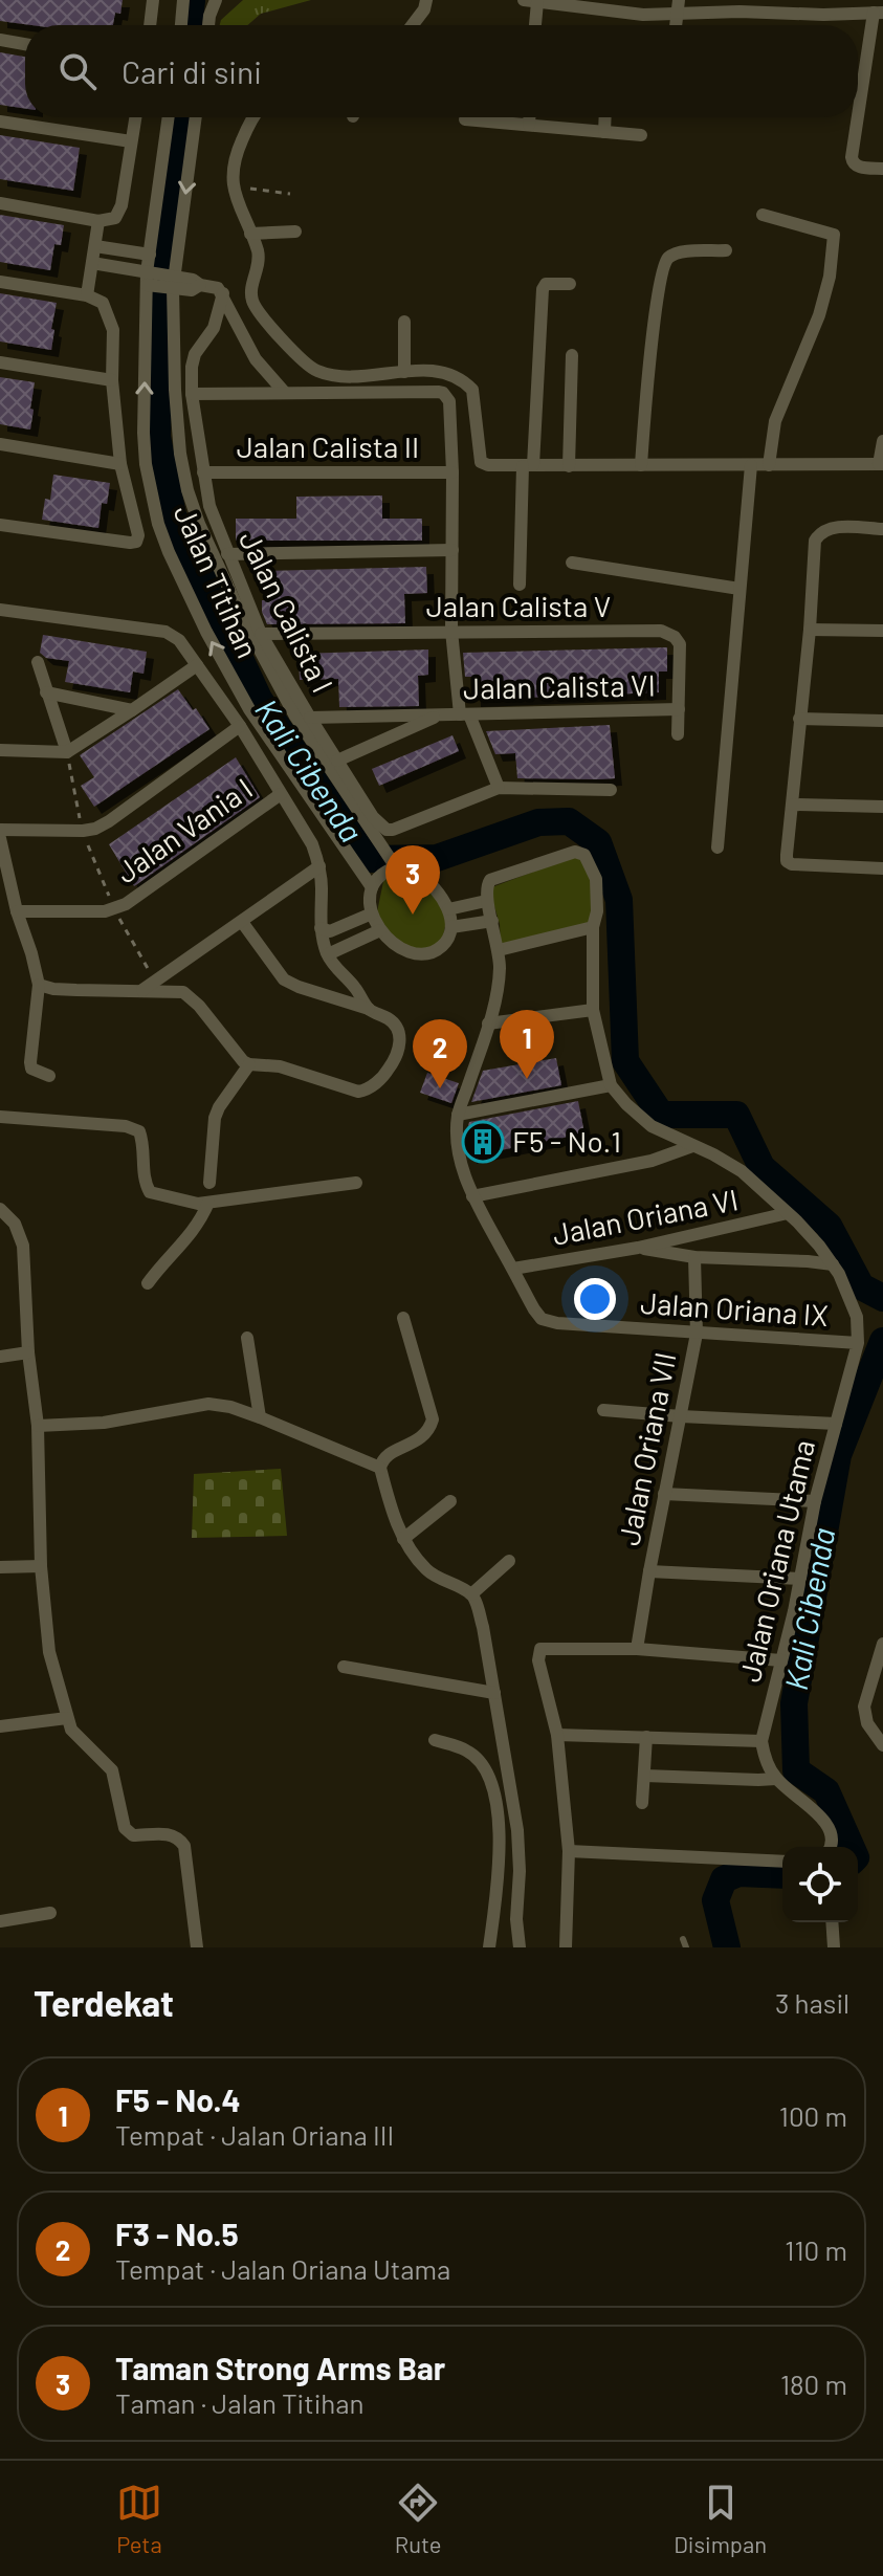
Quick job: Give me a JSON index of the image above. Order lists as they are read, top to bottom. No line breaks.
{"streets":{"street":["Jalan Calista II","Jalan Titihan","Jalan Calista V","Jalan Calista I","Jalan Calista VI","Jalan Vania I","Jalan Oriana VI","Jalan Oriana IX","Jalan Oriana VII","Jalan Oriana Utama"]},"crossings":[["Jalan Calista II","Jalan Calista V"],["Jalan Calista II","Jalan Calista I"],["Jalan Calista II","Jalan Calista VI"],["Jalan Calista V","Jalan Calista I"],["Jalan Calista V","Jalan Calista VI"],["Jalan Calista I","Jalan Calista VI"],["Jalan Oriana VI","Jalan Oriana IX"],["Jalan Oriana VI","Jalan Oriana Utama"],["Jalan Oriana IX","Jalan Oriana VII"],["Jalan Oriana IX","Jalan Oriana Utama"]],"water":["Kali Cibenda"],"places":{"building":["F5 - No.1"]},"page":{"search":"Cari di sini","pins":["3","1","2"],"heading":["Terdekat","3 hasil"],"list":[{"mark":"1","name":"F5 - No.4","note":"Tempat · Jalan Oriana III","value":"100 m"},{"mark":"2","name":"F3 - No.5","note":"Tempat · Jalan Oriana Utama","value":"110 m"},{"mark":"3","name":"Taman Strong Arms Bar","note":"Taman · Jalan Titihan","value":"180 m"}],"nav":["Peta","Rute","Disimpan"]}}
